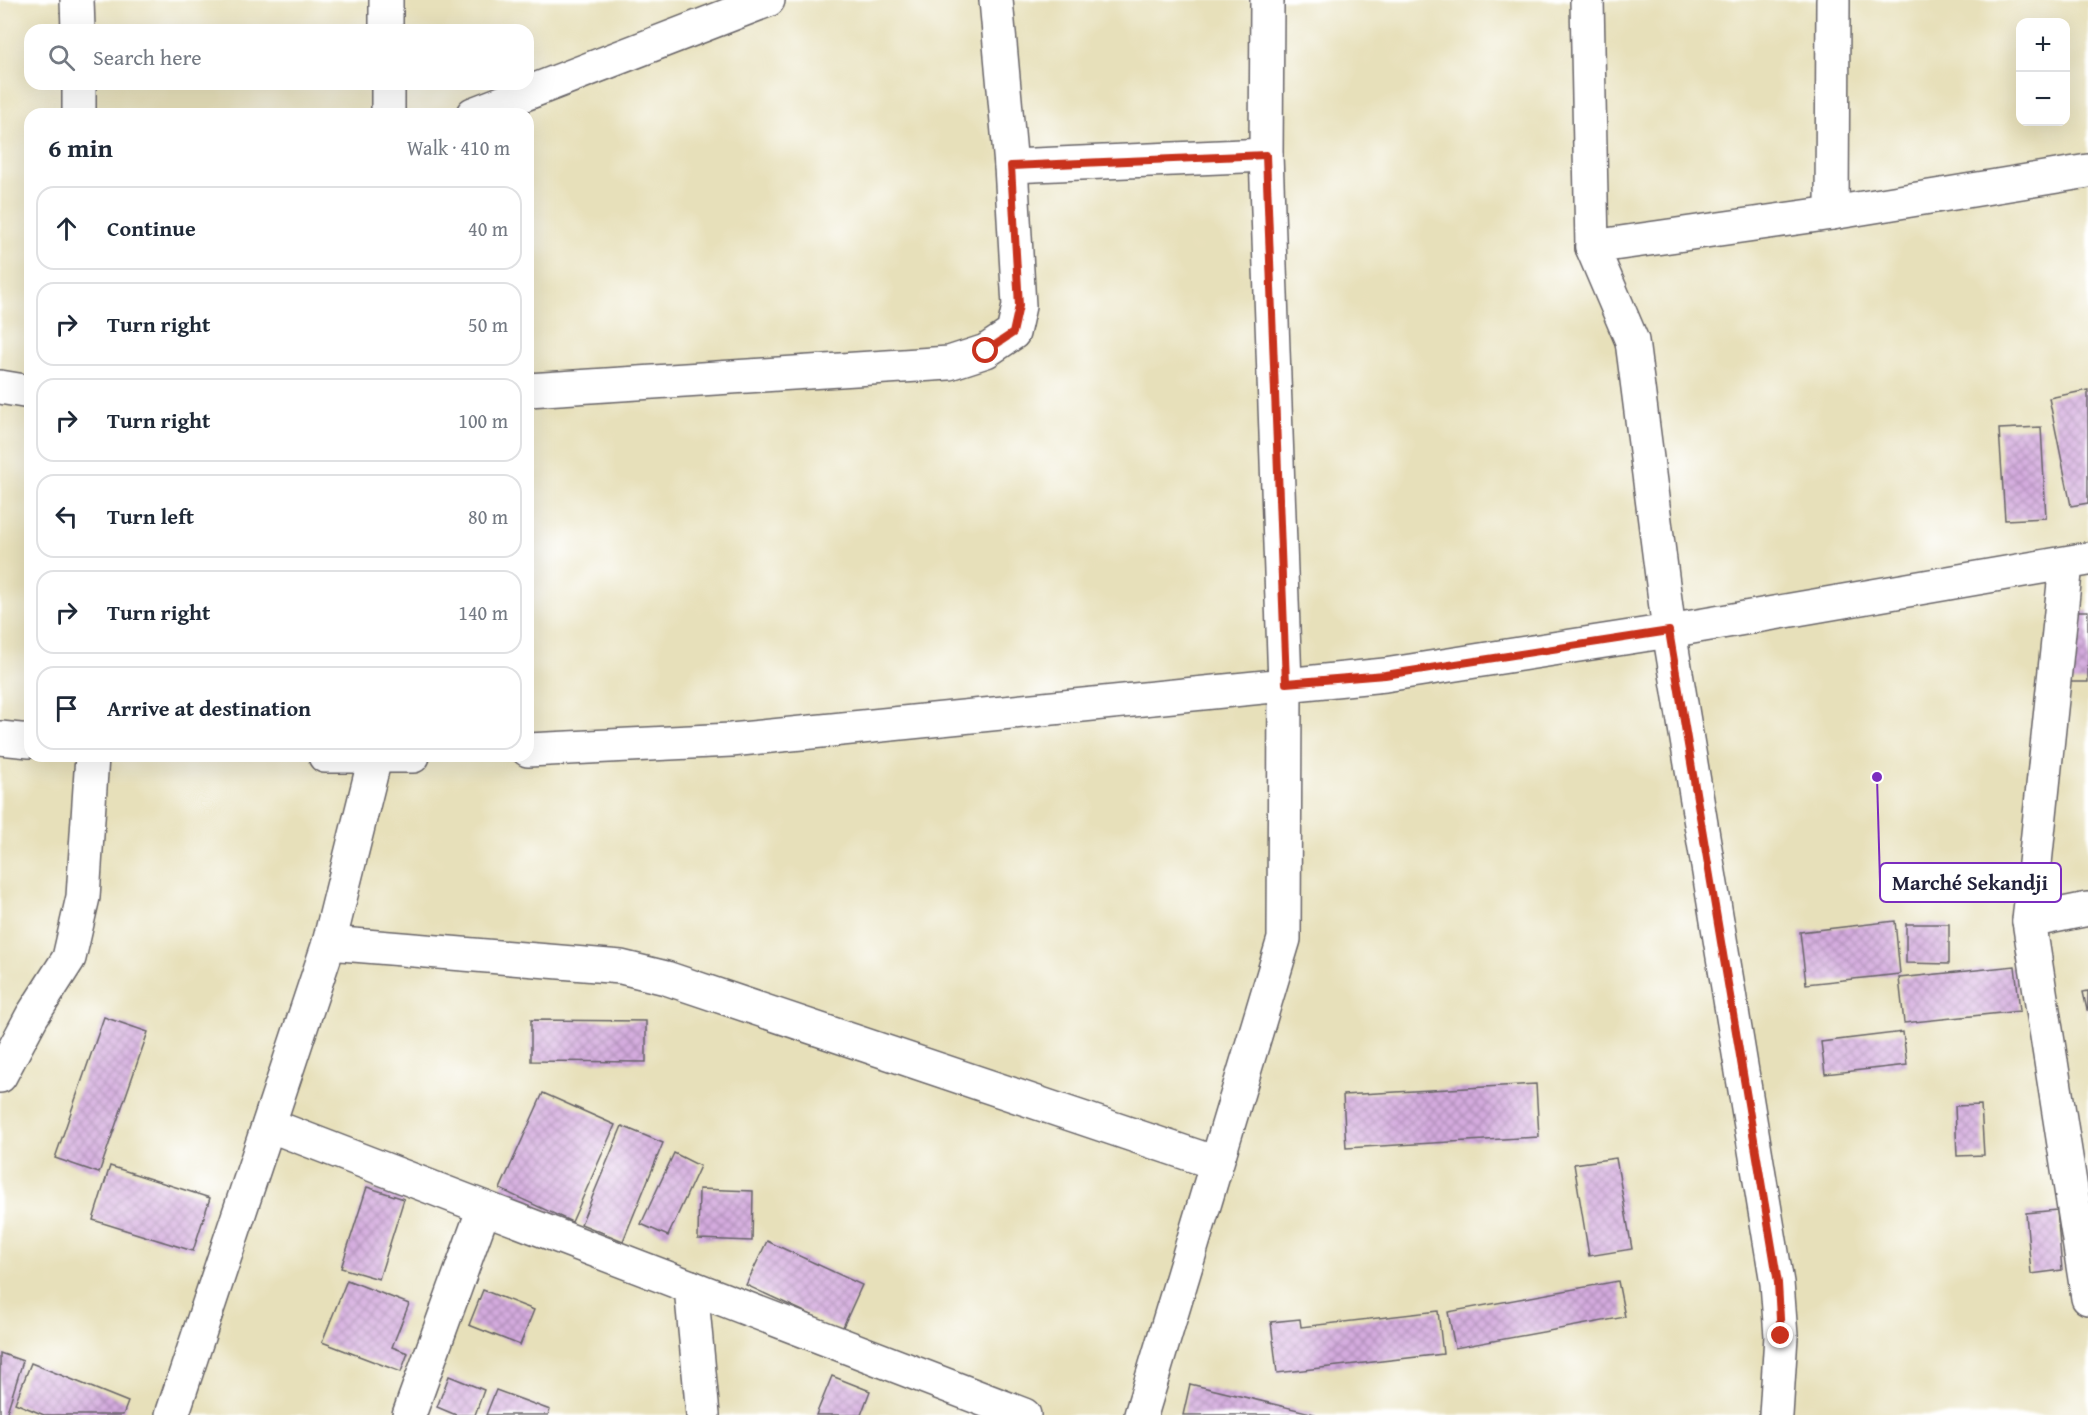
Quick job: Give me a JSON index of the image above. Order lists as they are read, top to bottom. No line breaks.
{"places":["Marché Sekandji"],"page":{"map_buttons":["+","−"],"search":"Search here","heading":["6 min","Walk · 410 m"],"list":[["Continue","40 m"],["Turn right","50 m"],["Turn right","100 m"],["Turn left","80 m"],["Turn right","140 m"],"Arrive at destination"]}}
